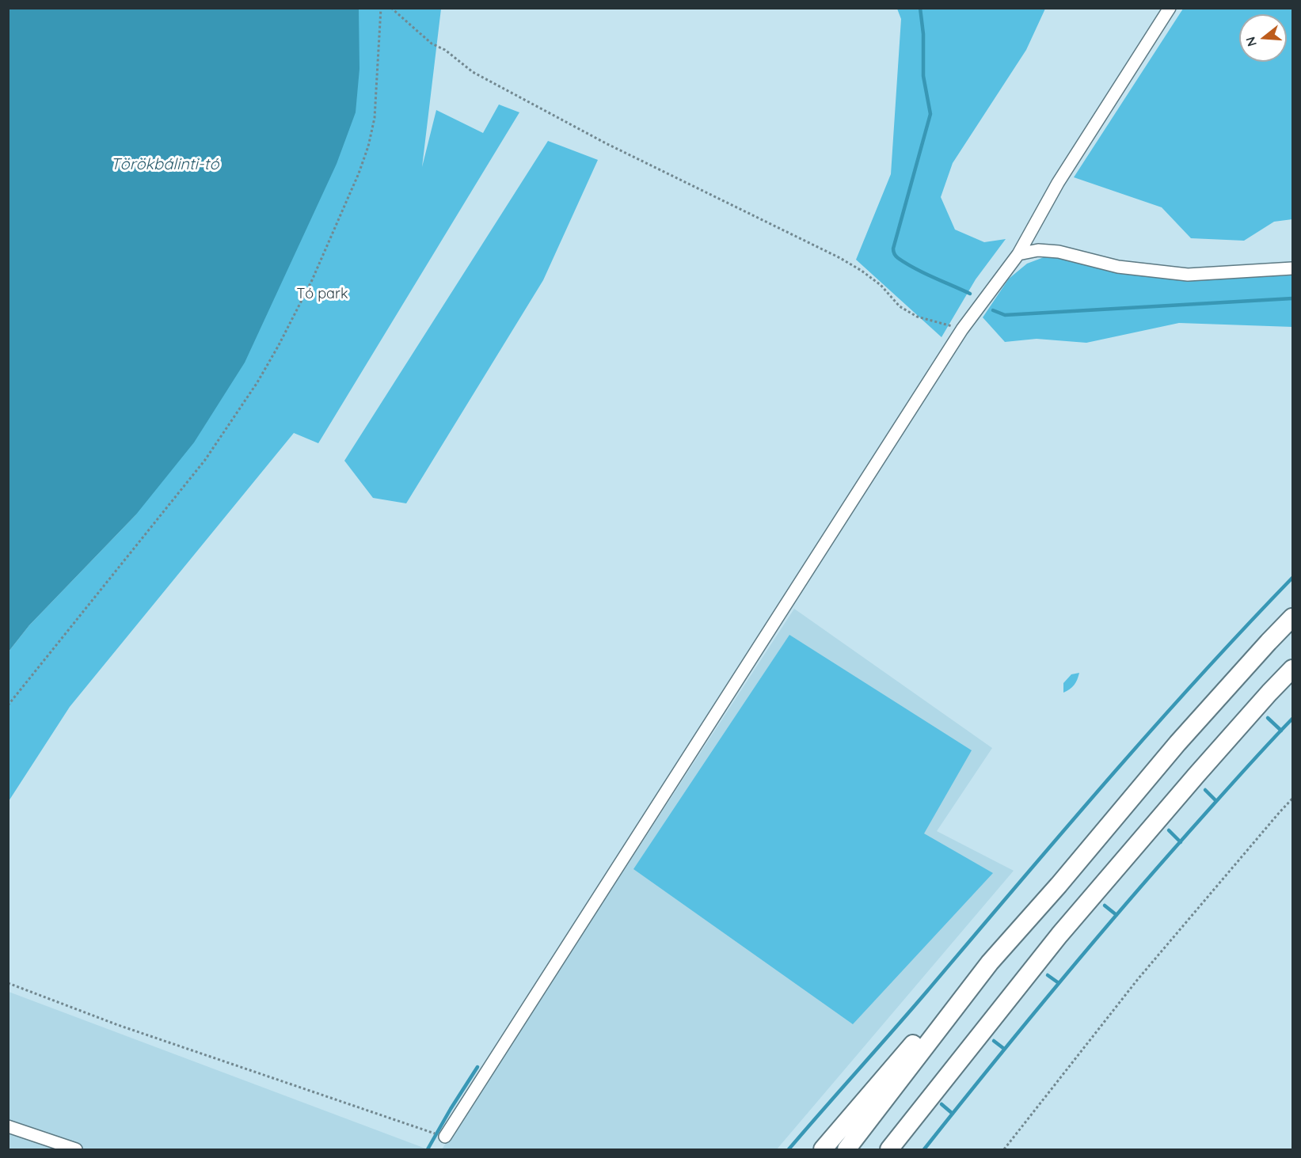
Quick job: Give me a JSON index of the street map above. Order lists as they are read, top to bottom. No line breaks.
{"water":["Törökbálinti-tó"],"parks":["Tó park"],"north":"left"}
